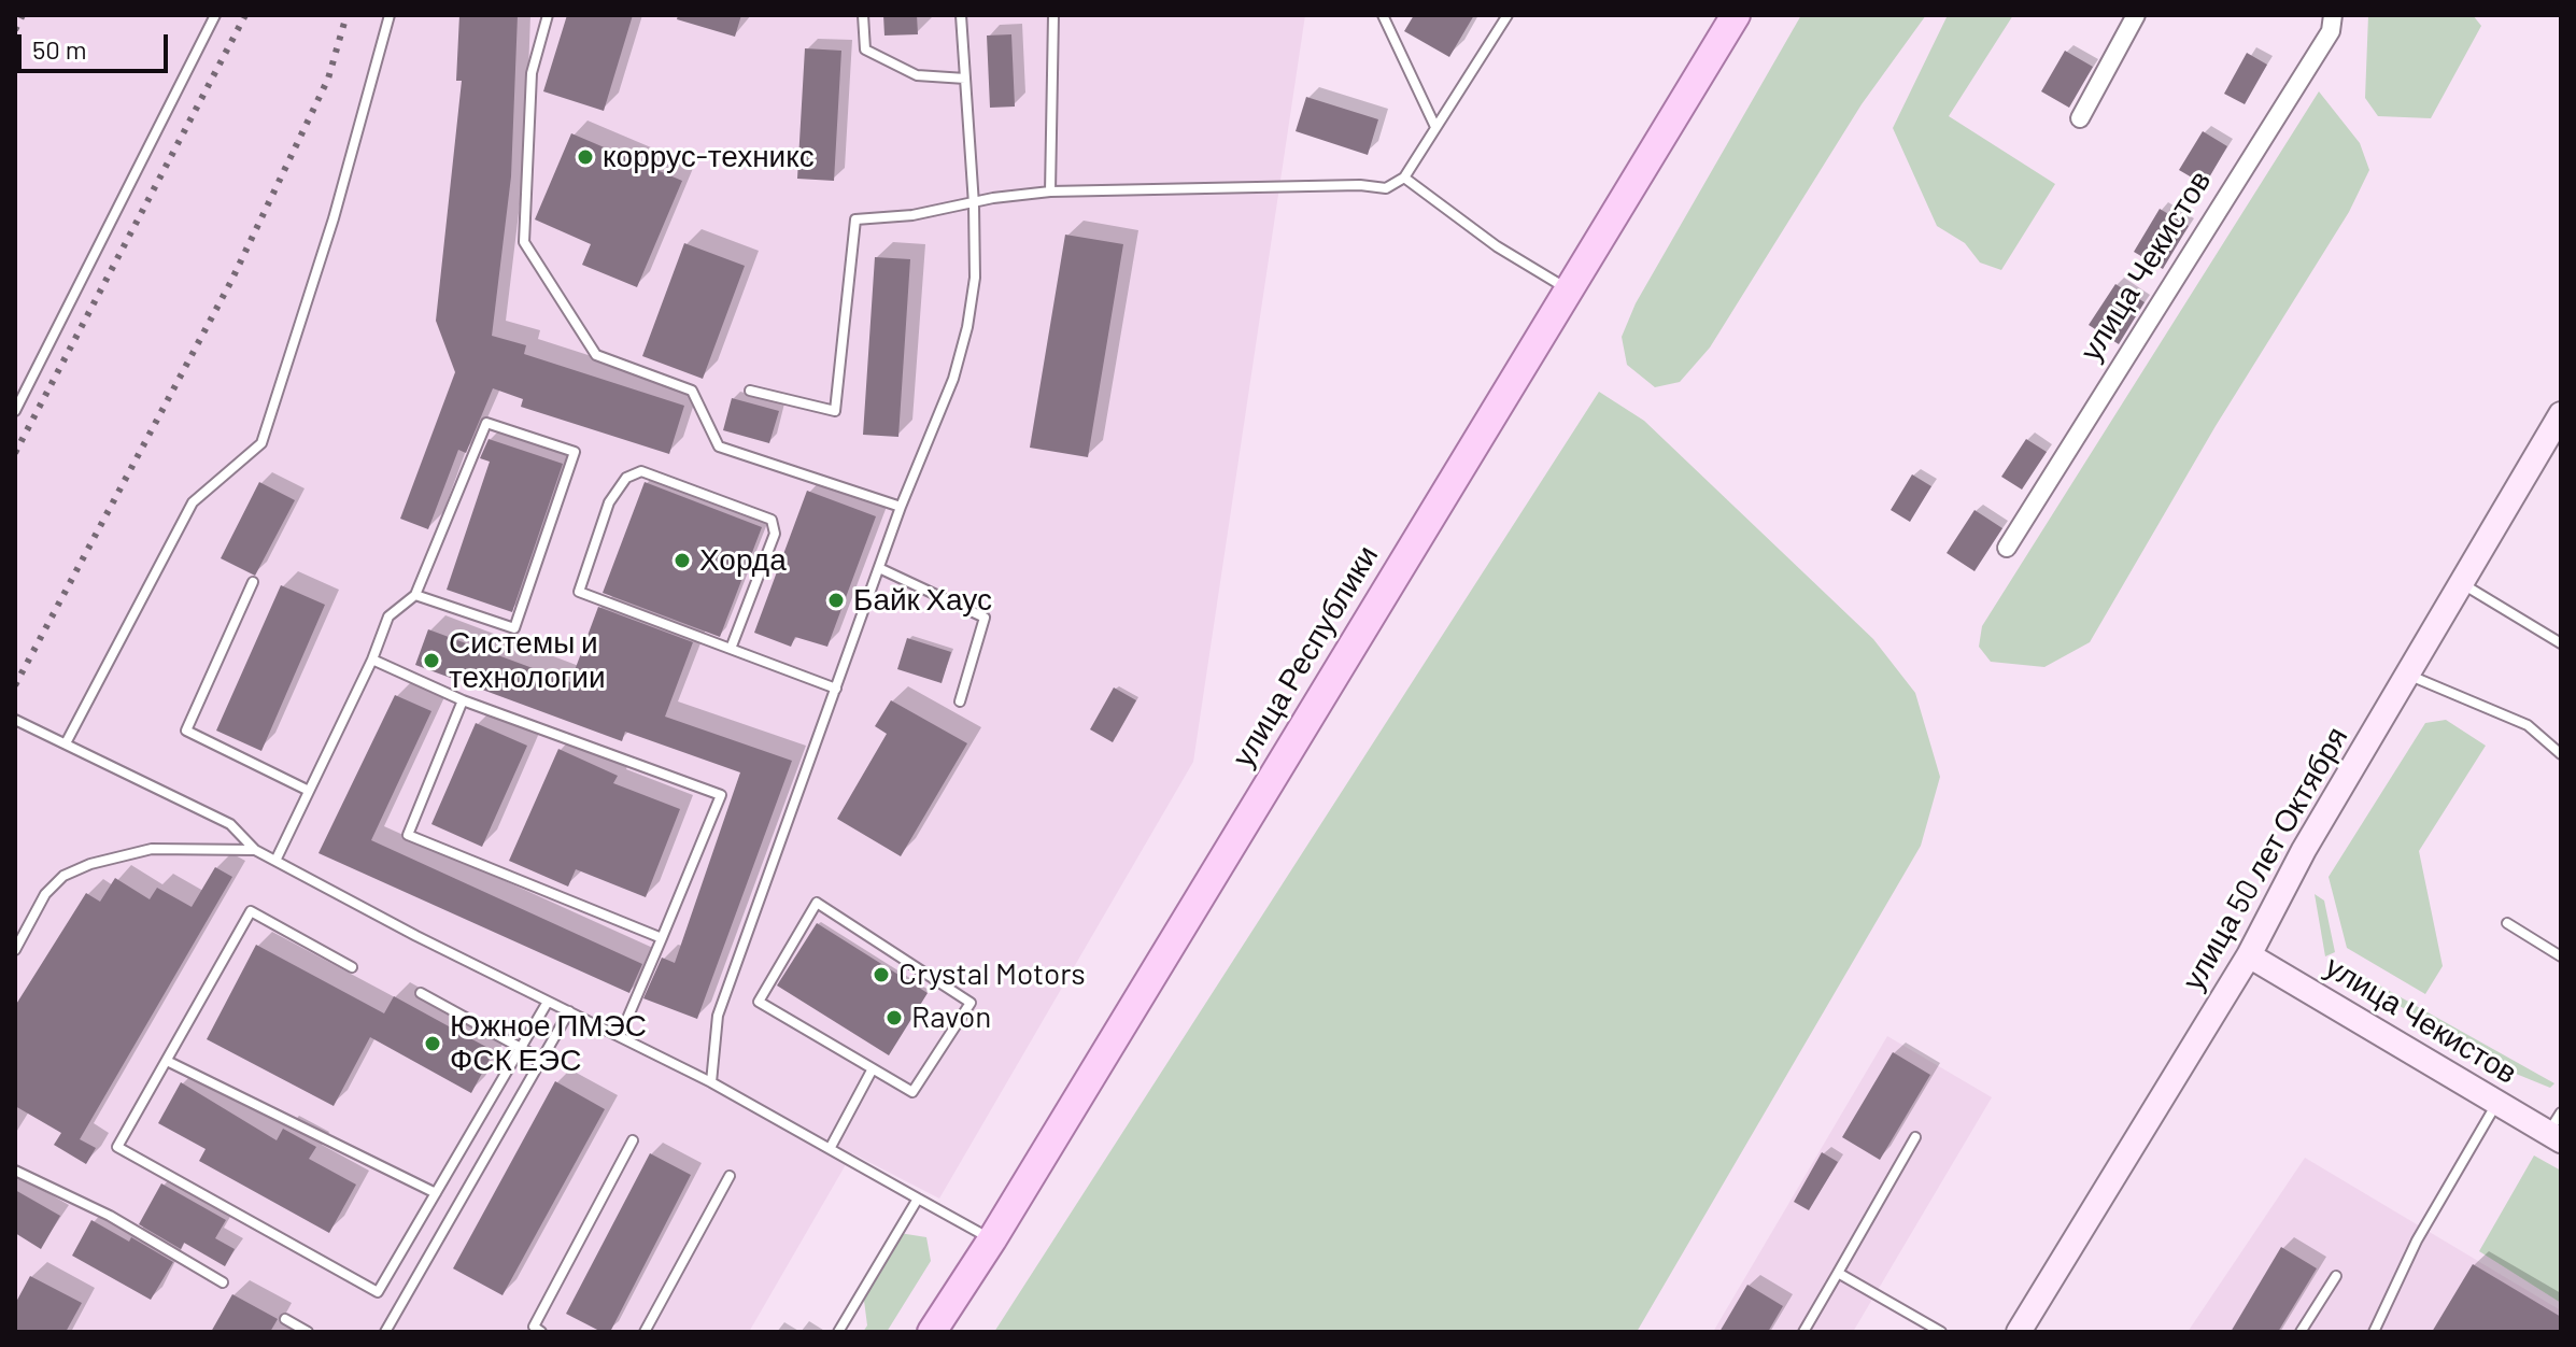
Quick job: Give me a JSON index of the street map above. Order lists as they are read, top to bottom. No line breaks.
{"streets":{"main road":["улица Чекистов","улица Республики","улица 50 лет Октября"]},"crossings":[["улица Чекистов","улица 50 лет Октября"]],"places":["коррус-техникс","Хорда","Байк Хаус","Системы и технологии","Crystal Motors","Ravon","Южное ПМЭС ФСК ЕЭС"],"scale_bar":"50 m"}
